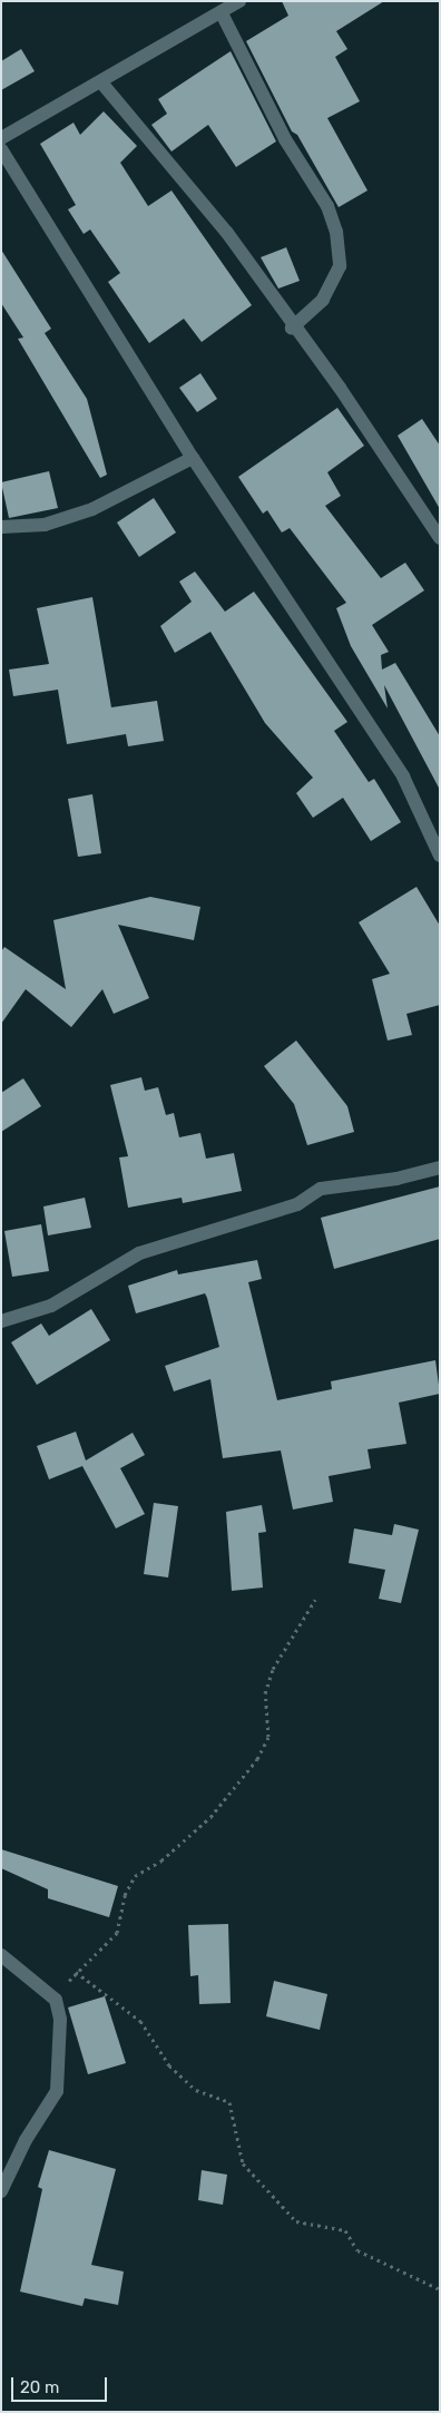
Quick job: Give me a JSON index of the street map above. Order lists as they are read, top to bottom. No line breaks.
{"scale_bar":"20 m"}
